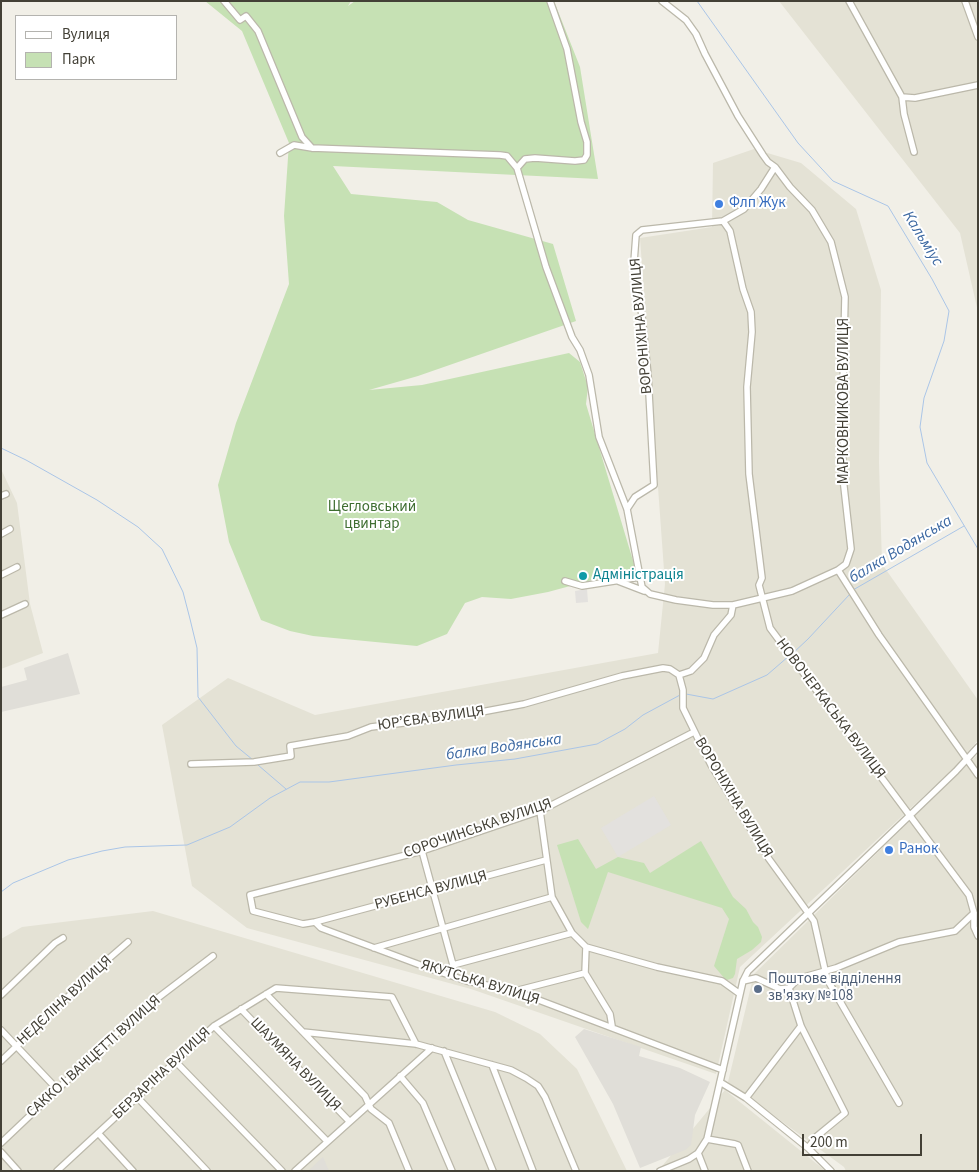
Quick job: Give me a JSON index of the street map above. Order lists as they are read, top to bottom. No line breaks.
{"streets":{"street":["ВОРОНІХІНА ВУЛИЦЯ","МАРКОВНИКОВА ВУЛИЦЯ","НОВОЧЕРКАСЬКА ВУЛИЦЯ","ЮР’ЄВА ВУЛИЦЯ","СОРОЧИНСЬКА ВУЛИЦЯ","РУБЕНСА ВУЛИЦЯ","ЯКУТСЬКА ВУЛИЦЯ","НЕДЄЛІНА ВУЛИЦЯ","САККО І ВАНЦЕТТІ ВУЛИЦЯ","ШАУМЯНА ВУЛИЦЯ","БЕРЗАРІНА ВУЛИЦЯ"]},"crossings":[["ВОРОНІХІНА ВУЛИЦЯ","МАРКОВНИКОВА ВУЛИЦЯ"],["ВОРОНІХІНА ВУЛИЦЯ","НОВОЧЕРКАСЬКА ВУЛИЦЯ"],["ВОРОНІХІНА ВУЛИЦЯ","ЮР’ЄВА ВУЛИЦЯ"],["ВОРОНІХІНА ВУЛИЦЯ","СОРОЧИНСЬКА ВУЛИЦЯ"],["СОРОЧИНСЬКА ВУЛИЦЯ","ЯКУТСЬКА ВУЛИЦЯ"],["РУБЕНСА ВУЛИЦЯ","ЯКУТСЬКА ВУЛИЦЯ"],["ШАУМЯНА ВУЛИЦЯ","БЕРЗАРІНА ВУЛИЦЯ"]],"water":["Кальміус","балка Водянська"],"parks":["Щегловський цвинтар"],"places":["Флп Жук","Адміністрація","Ранок","Поштове відділення зв'язку №108"],"legend":["Вулиця","Парк"],"scale_bar":"200 m"}
